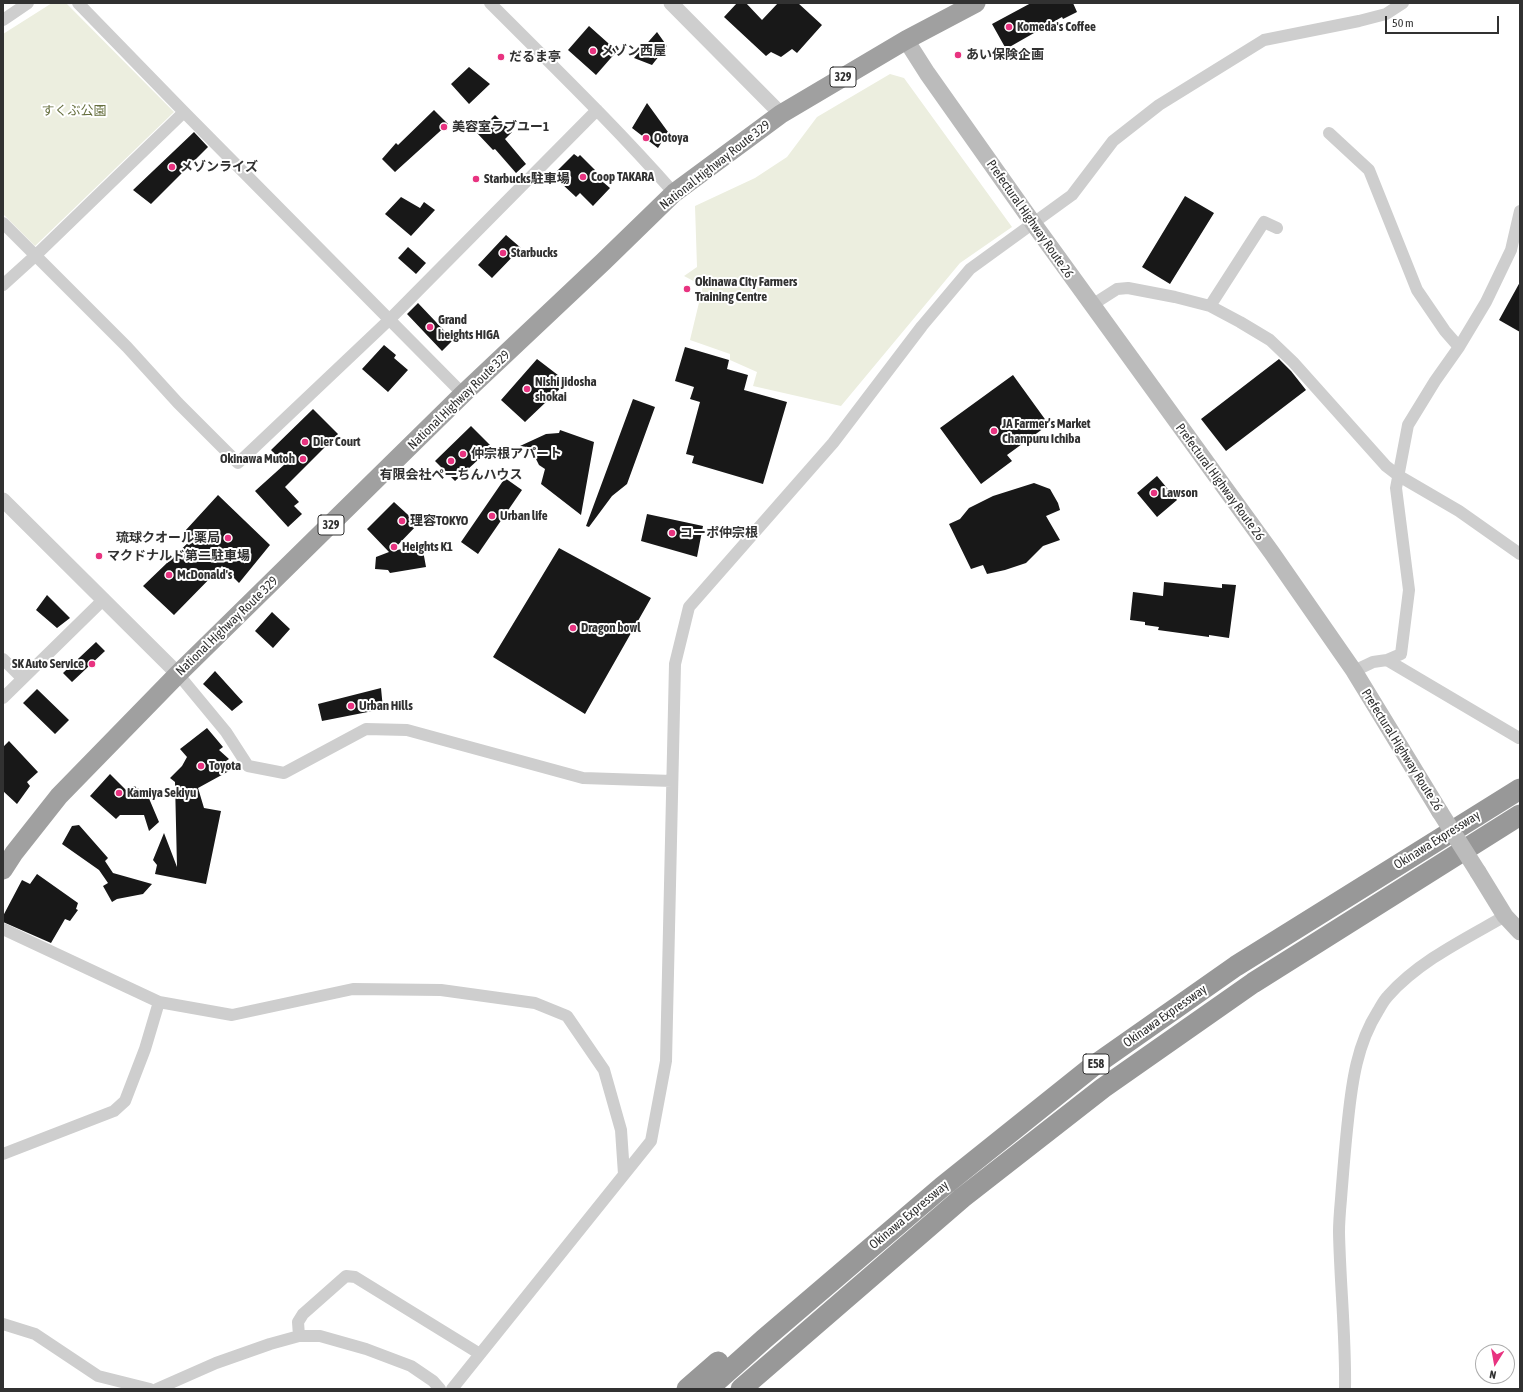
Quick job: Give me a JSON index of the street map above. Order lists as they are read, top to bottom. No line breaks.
{"streets":{"highway":["329","National Highway Route 329","Okinawa Expressway","E58"],"main road":["Prefectural Highway Route 26"]},"crossings":[["National Highway Route 329","Prefectural Highway Route 26"]],"parks":["すくぶ公園"],"places":["Komeda's Coffee","メゾン西屋","あい保険企画","だるま亭","美容室ラブユー1","Ootoya","メゾンライズ","Coop TAKARA","Starbucks駐車場","Starbucks","Okinawa City Farmers Training Centre","Grand heights HIGA","Nishi jidosha shokai","JA Farmer’s Market Chanpuru Ichiba","Dier Court","仲宗根アパート","Okinawa Mutoh","有限会社ぺーちんハウス","Lawson","Urban life","理容TOKYO","コーポ仲宗根","琉球クオール薬局","Heights K1","マクドナルド第二駐車場","McDonald's","Dragon bowl","SK Auto Service","Urban Hills","Toyota","Kamiya Sekiyu"],"scale_bar":"50 m","north":"bottom"}
